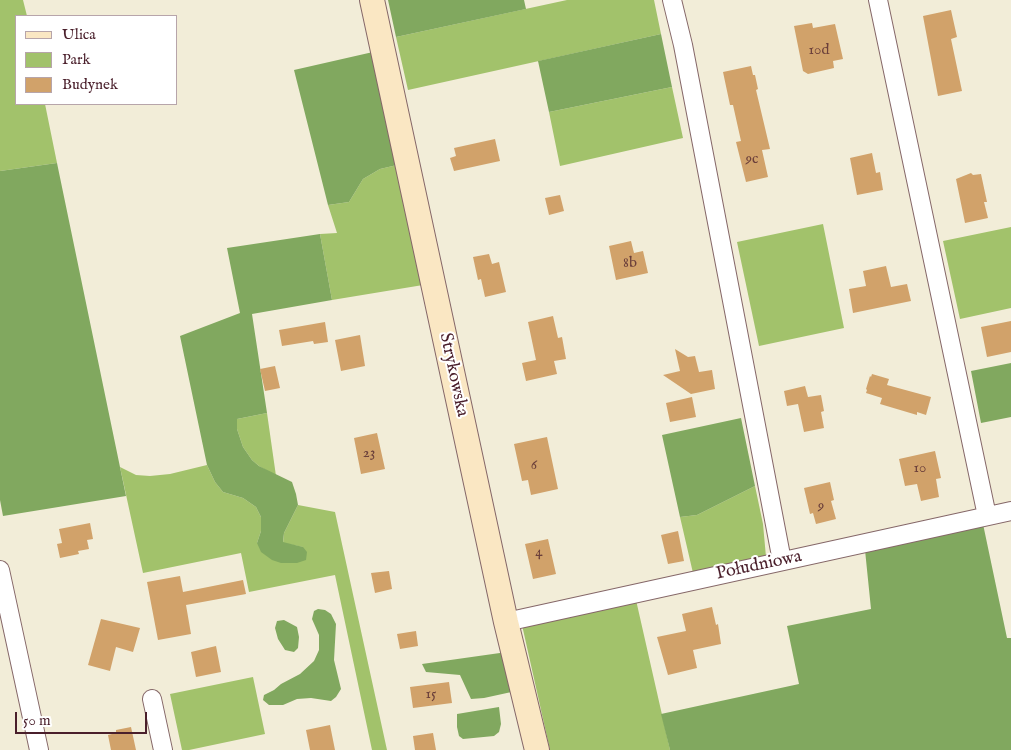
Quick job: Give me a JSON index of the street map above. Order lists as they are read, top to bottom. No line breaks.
{"streets":{"street":["Strykowska","Południowa"]},"crossings":[["Strykowska","Południowa"]],"house_numbers":["10d","9c","8b","23","6","10","9","4","15"],"legend":["Ulica","Park","Budynek"],"scale_bar":"50 m"}
